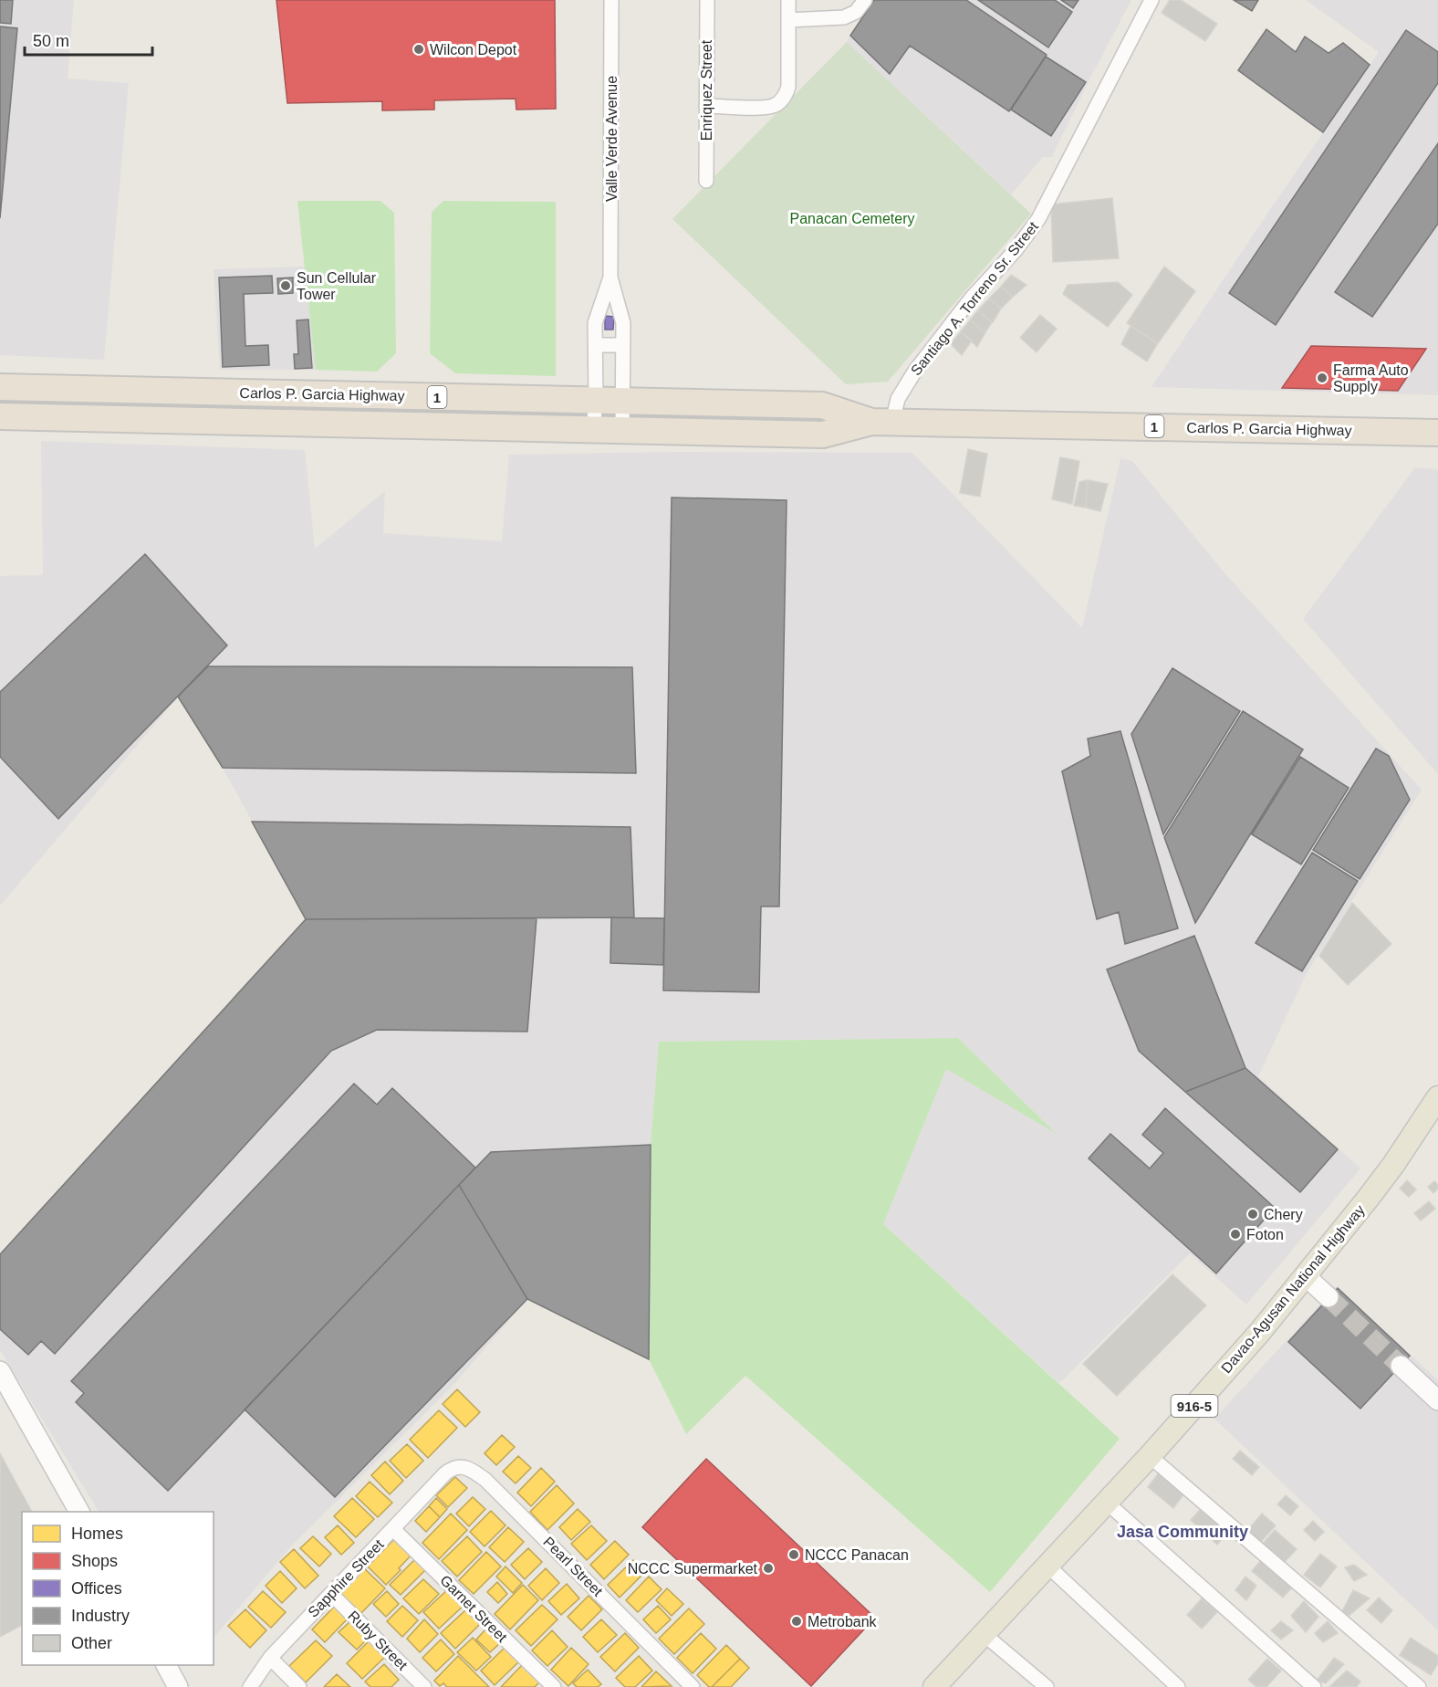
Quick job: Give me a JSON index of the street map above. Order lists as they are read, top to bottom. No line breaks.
{"streets":{"highway":["Carlos P. Garcia Highway","1"],"main road":["Davao-Agusan National Highway","916-5"],"street":["Enriquez Street","Valle Verde Avenue","Santiago A. Torreno Sr. Street","Pearl Street","Sapphire Street","Garnet Street","Ruby Street"]},"crossings":[["Valle Verde Avenue","Carlos P. Garcia Highway"],["Santiago A. Torreno Sr. Street","Carlos P. Garcia Highway"],["Pearl Street","Sapphire Street"],["Sapphire Street","Garnet Street"],["Sapphire Street","Ruby Street"]],"districts":["Jasa Community"],"parks":["Panacan Cemetery"],"places":["Wilcon Depot","Sun Cellular Tower","Farma Auto Supply","Chery","Foton","NCCC Panacan","NCCC Supermarket","Metrobank"],"legend":["Homes","Shops","Offices","Industry","Other"],"scale_bar":"50 m"}
